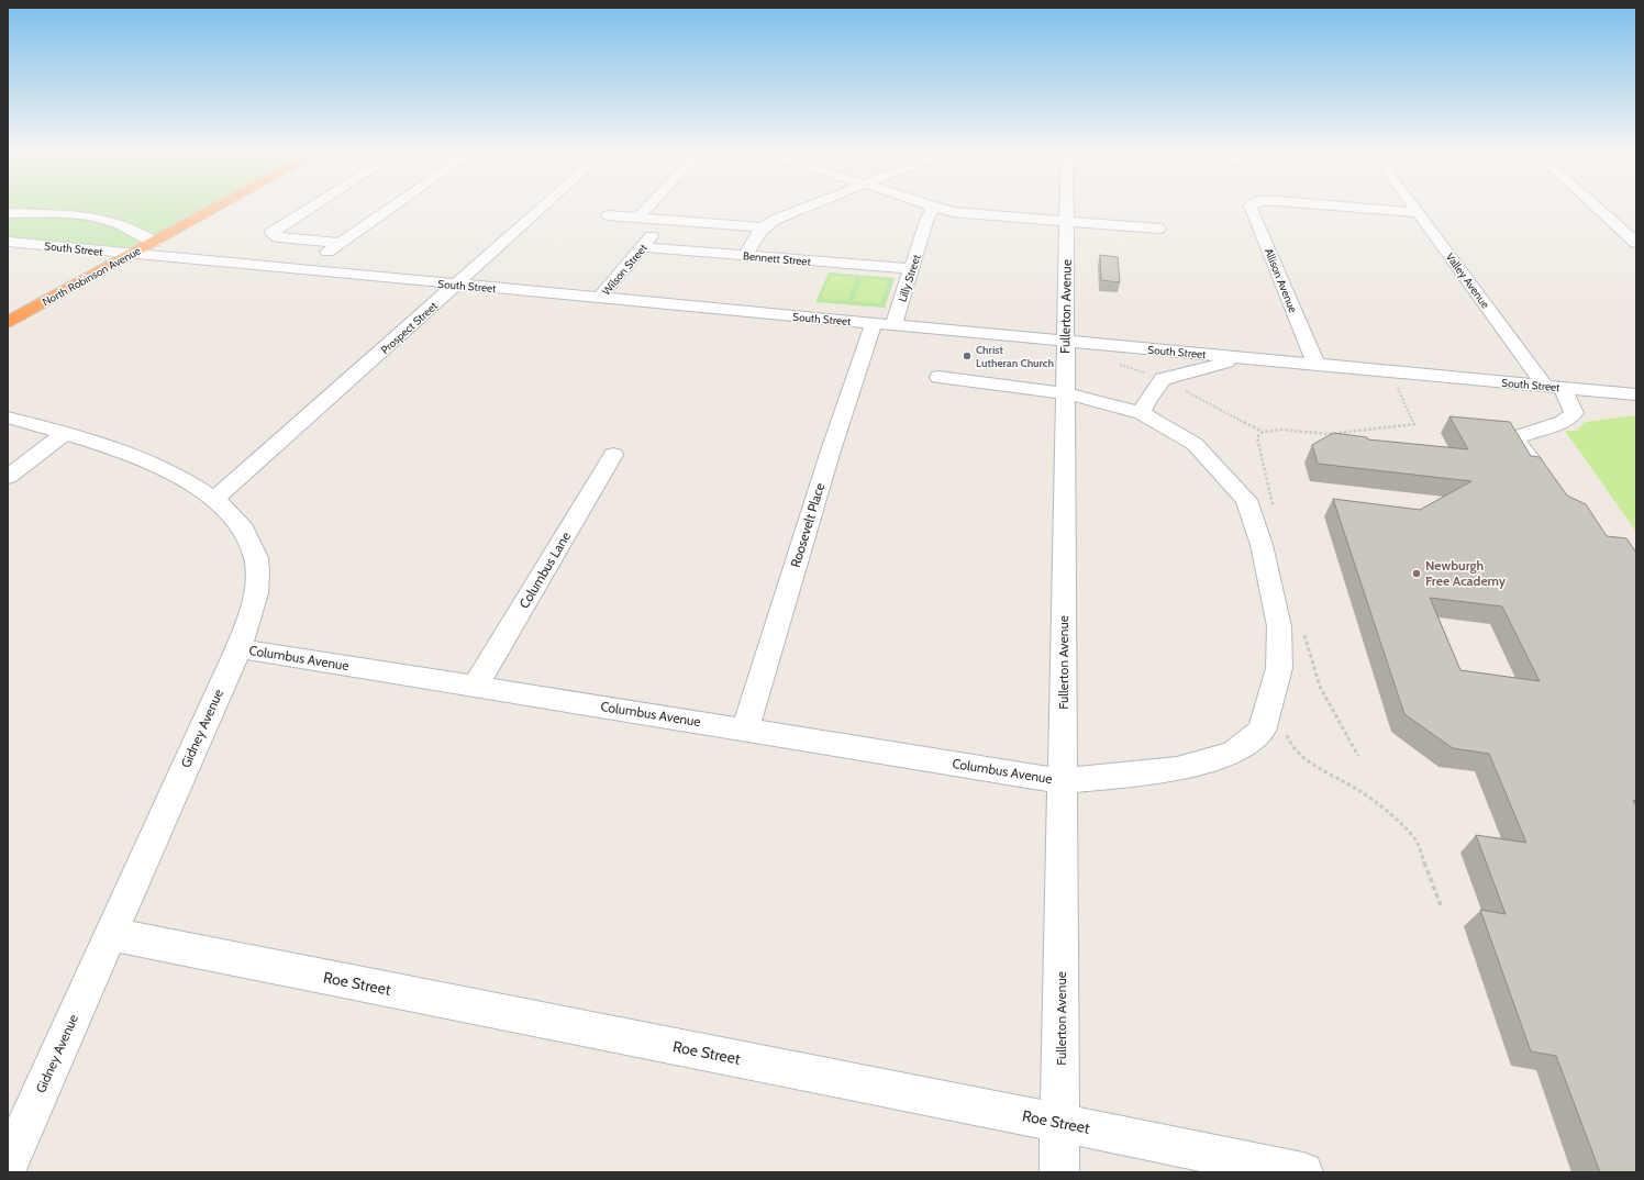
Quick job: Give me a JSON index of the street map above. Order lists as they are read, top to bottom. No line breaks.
{"streets":{"highway":["North Robinson Avenue"],"street":["South Street","Bennett Street","Wilson Street","Lilly Street","Allison Avenue","Valley Avenue","Fullerton Avenue","Prospect Street","Roosevelt Place","Columbus Lane","Columbus Avenue","Gidney Avenue","Roe Street"]},"crossings":[["South Street","Wilson Street"],["South Street","North Robinson Avenue"],["South Street","Lilly Street"],["South Street","Allison Avenue"],["South Street","Valley Avenue"],["South Street","Fullerton Avenue"],["South Street","Prospect Street"],["South Street","Roosevelt Place"],["Bennett Street","Wilson Street"],["Bennett Street","Lilly Street"],["Lilly Street","Roosevelt Place"],["Allison Avenue","Valley Avenue"],["Fullerton Avenue","Columbus Avenue"],["Fullerton Avenue","Roe Street"],["Prospect Street","Gidney Avenue"],["Roosevelt Place","Columbus Avenue"],["Columbus Lane","Columbus Avenue"],["Columbus Avenue","Gidney Avenue"],["Gidney Avenue","Roe Street"]],"places":["Christ Lutheran Church","Newburgh Free Academy"]}
